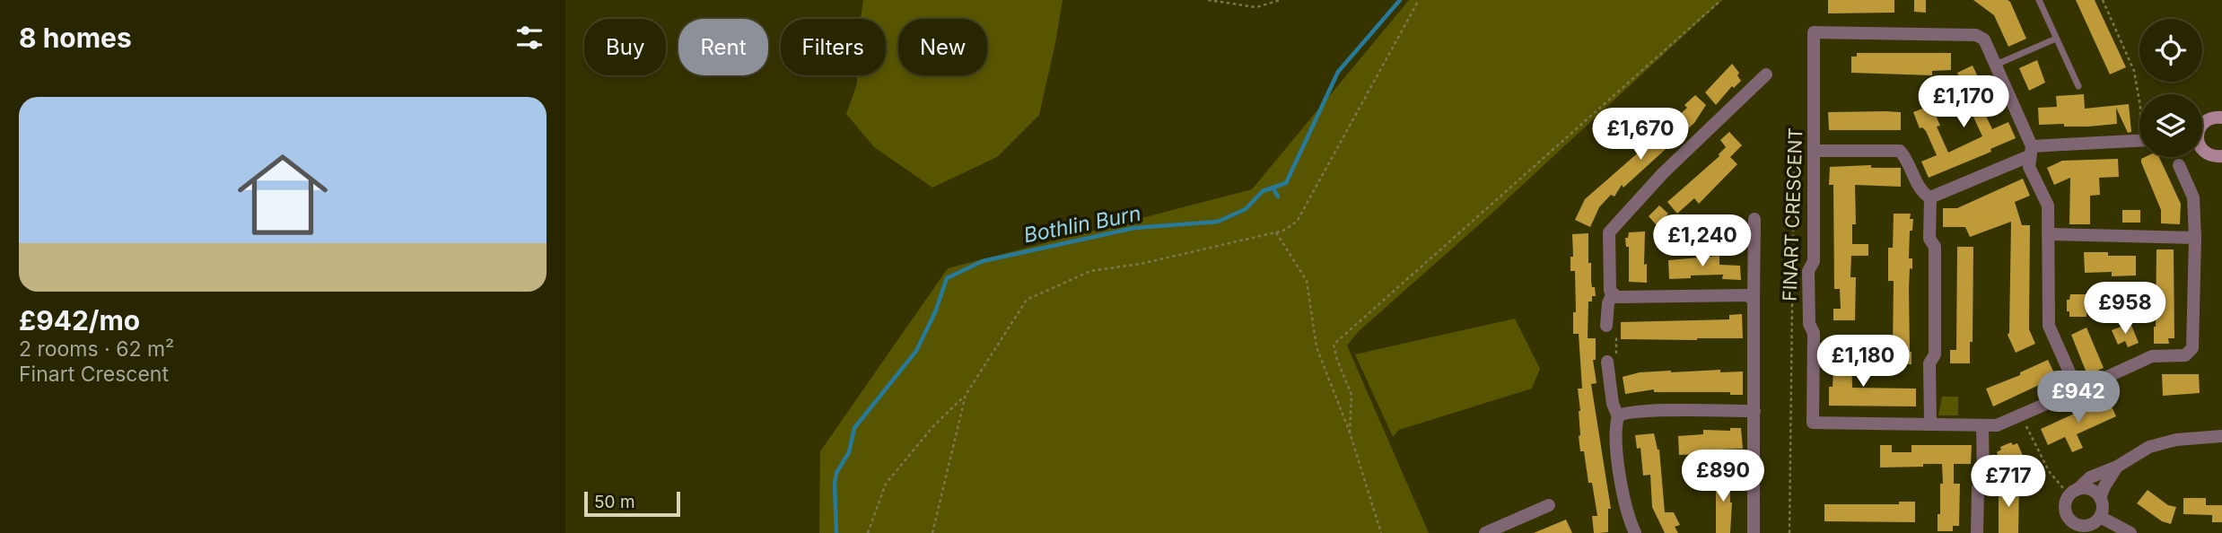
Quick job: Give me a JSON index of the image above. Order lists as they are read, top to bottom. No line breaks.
{"streets":{"street":["FINART CRESCENT"]},"water":["Bothlin Burn"],"scale_bar":"50 m","page":{"heading":"8 homes","chip":["Buy","Rent","Filters","New"],"list":[{"name":"£942/mo","note":"2 rooms · 62 m² · Finart Crescent"}],"price":["£1,170","£1,670","£1,240","£958","£1,180","£942","£890","£717"],"scale":"50 m"}}
